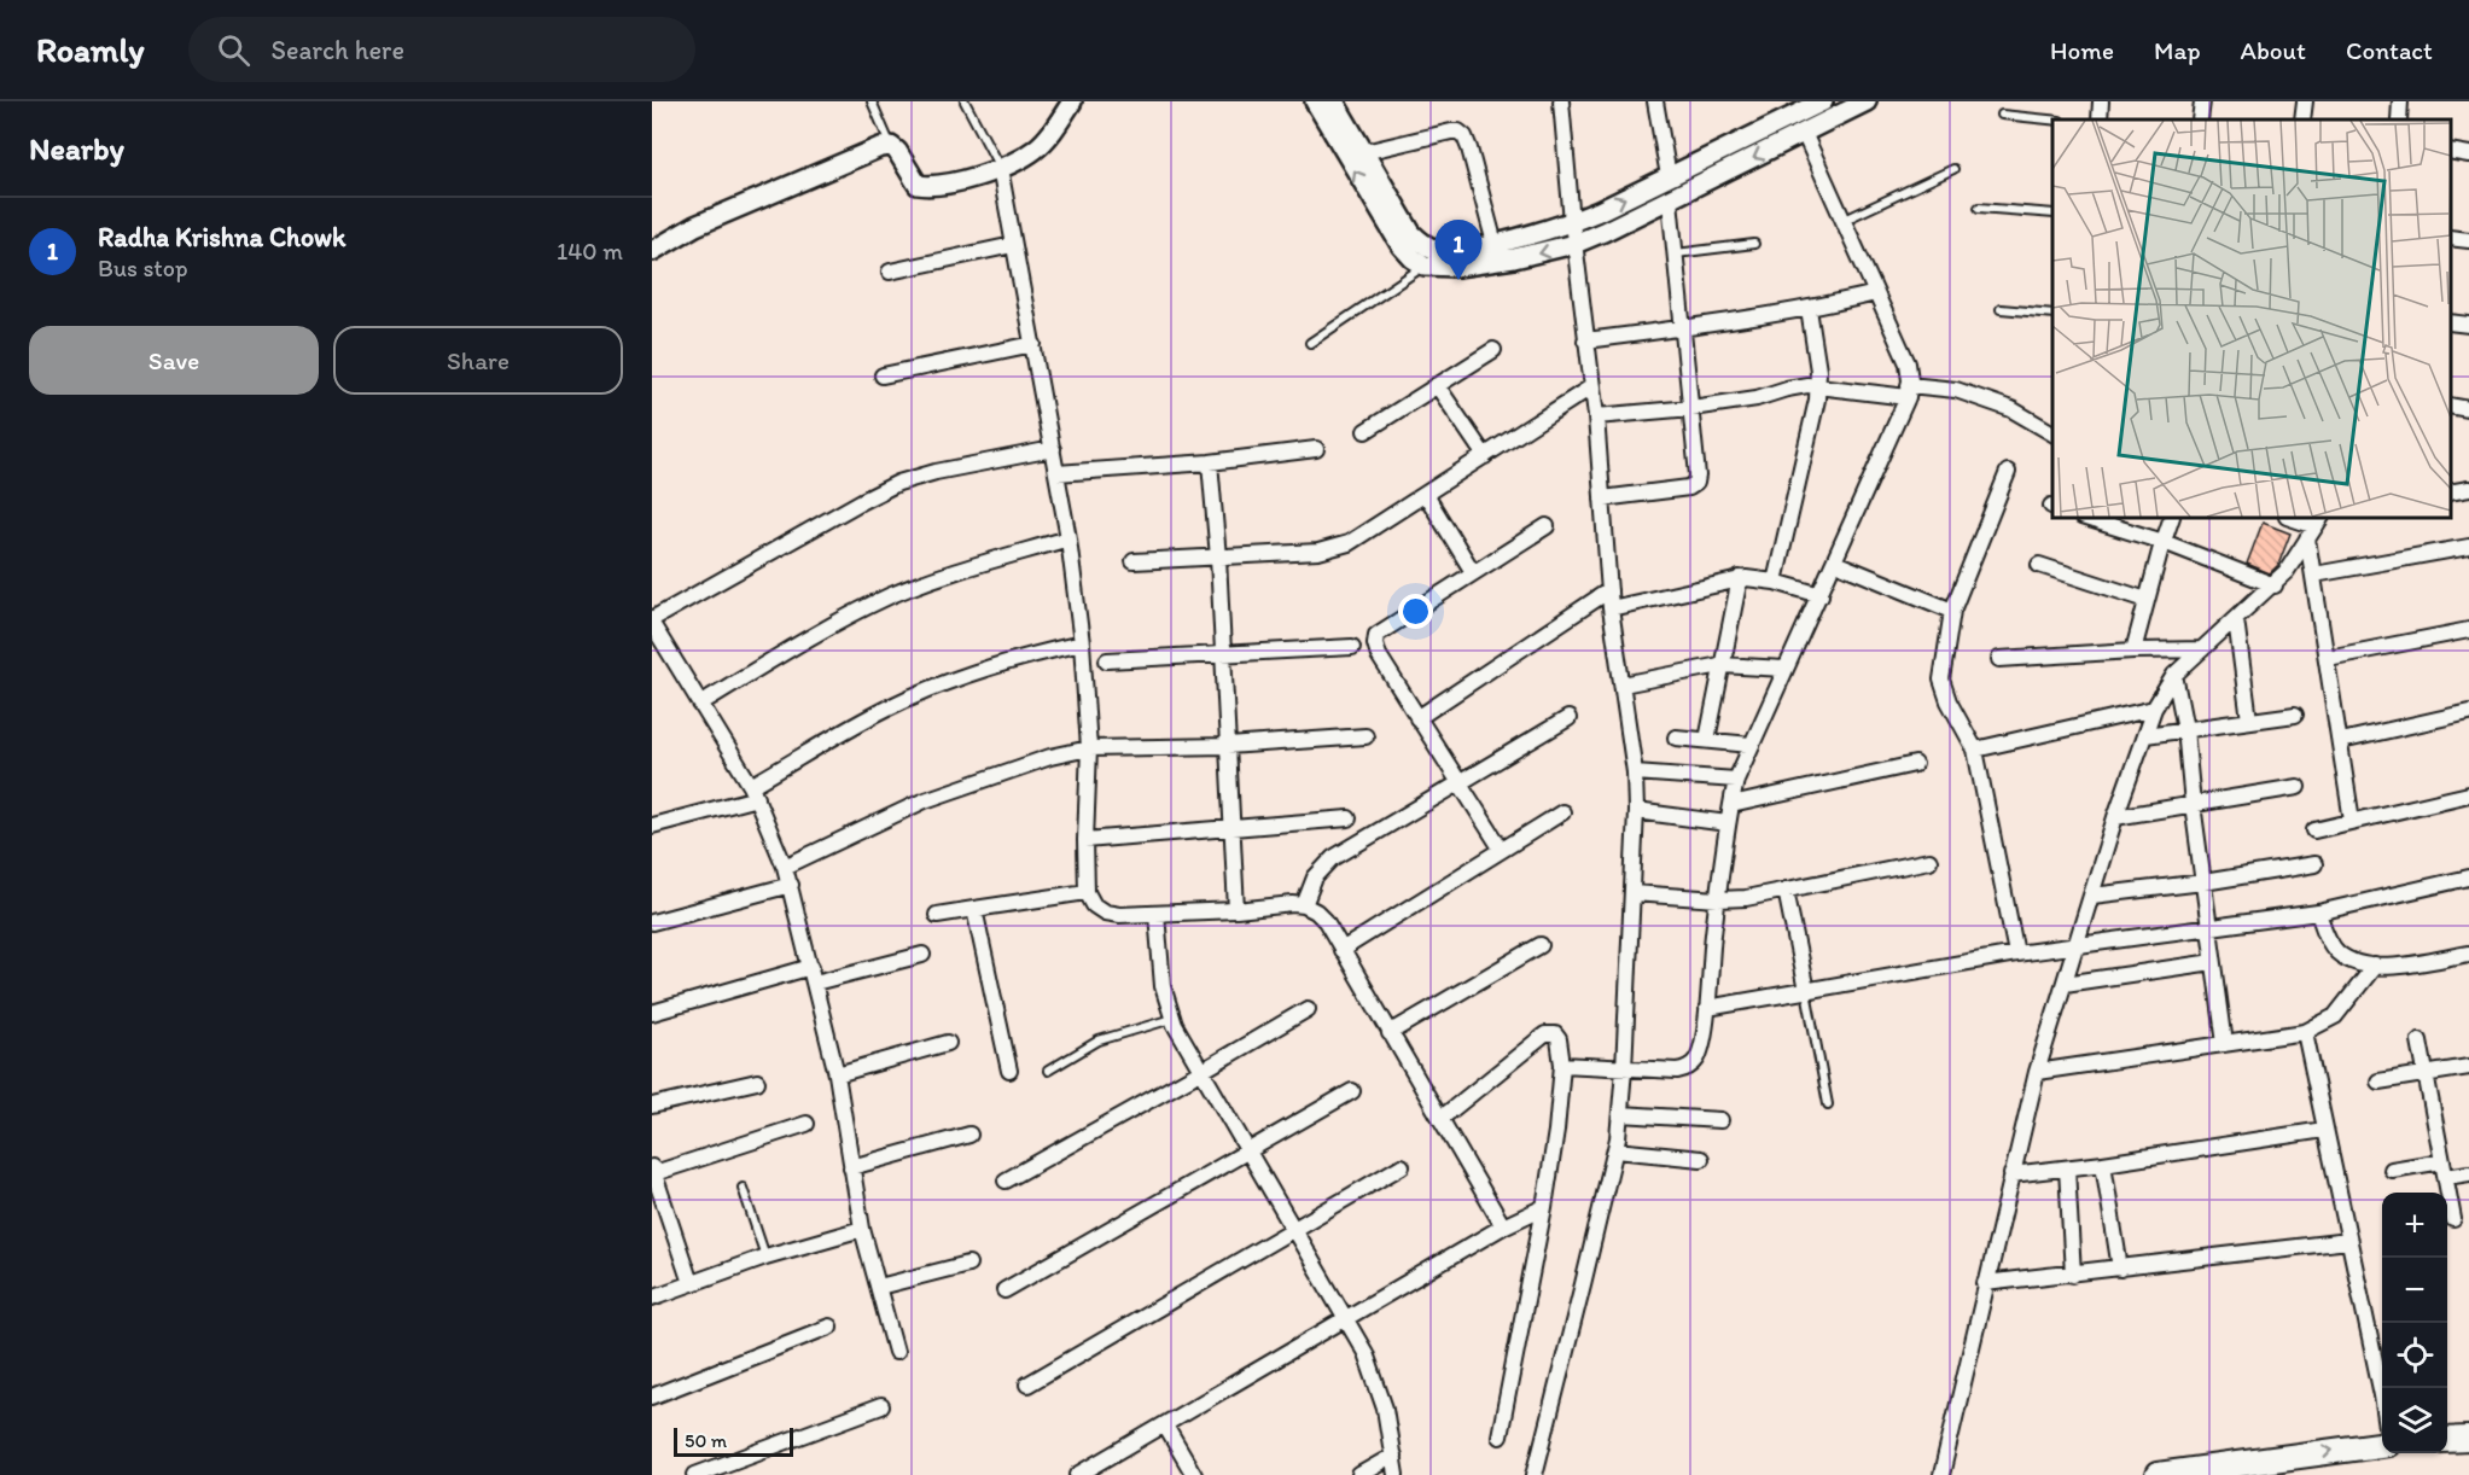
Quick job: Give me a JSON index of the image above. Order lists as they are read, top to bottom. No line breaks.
{"scale_bar":"50 m","page":{"header":"Roamly","search":"Search here","nav":["Home","Map","About","Contact"],"heading":"Nearby","list":[{"mark":"1","name":"Radha Krishna Chowk","note":"Bus stop","value":"140 m"}],"pins":"1","buttons":["Save","Share"],"map_buttons":["+","−"],"scale":"50 m"}}
